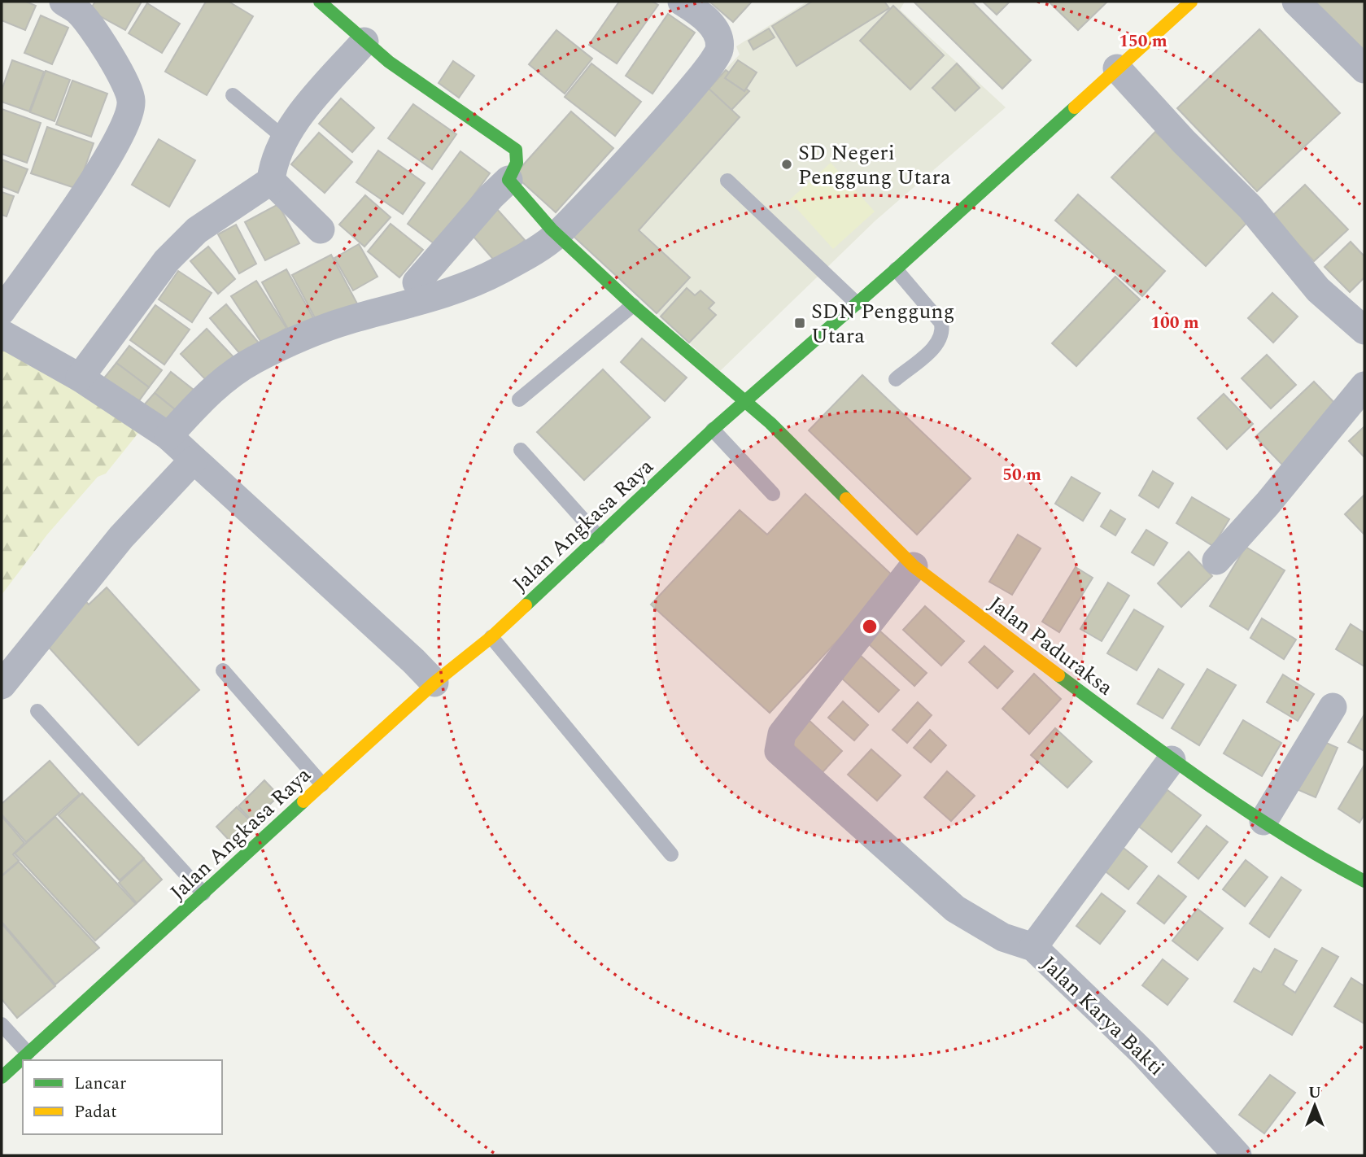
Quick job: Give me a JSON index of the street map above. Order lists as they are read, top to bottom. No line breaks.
{"streets":{"street":["Jalan Angkasa Raya","Jalan Paduraksa","Jalan Karya Bakti"]},"crossings":[["Jalan Angkasa Raya","Jalan Paduraksa"],["Jalan Paduraksa","Jalan Karya Bakti"]],"places":{"other":["SD Negeri Penggung Utara"],"transit":["SDN Penggung Utara"]},"legend":["Lancar","Padat"],"north":"top","rings":["150 m","100 m","50 m"]}
